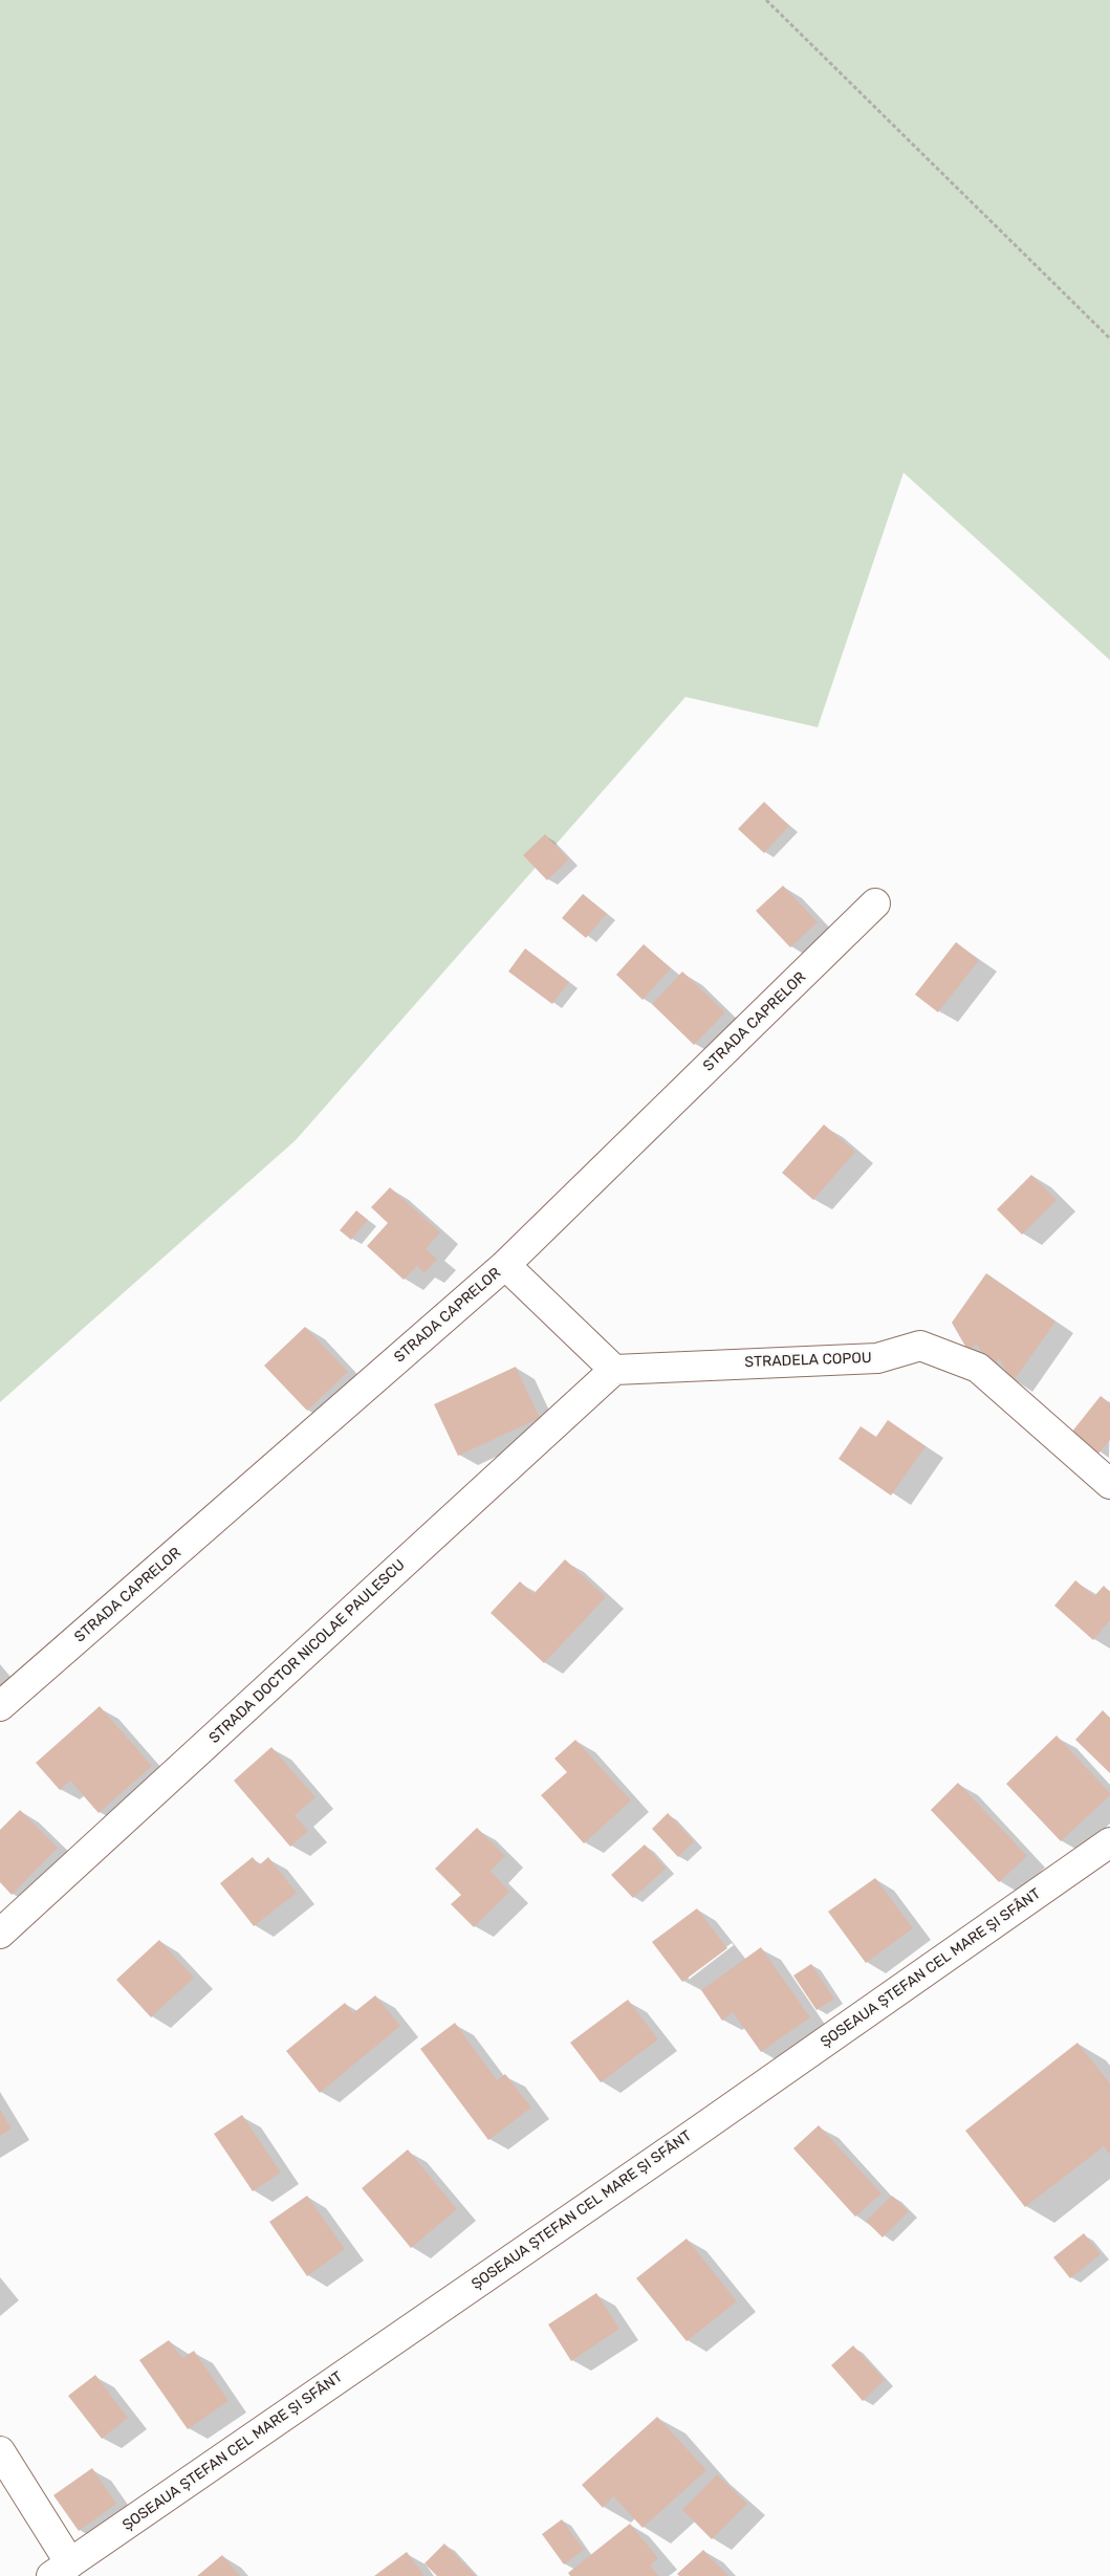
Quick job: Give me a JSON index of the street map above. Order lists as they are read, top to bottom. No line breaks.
{"streets":{"street":["STRADA CAPRELOR","STRADELA COPOU","STRADA DOCTOR NICOLAE PAULESCU","ȘOSEAUA ȘTEFAN CEL MARE ȘI SFÂNT"]},"crossings":[["STRADELA COPOU","STRADA DOCTOR NICOLAE PAULESCU"]]}
